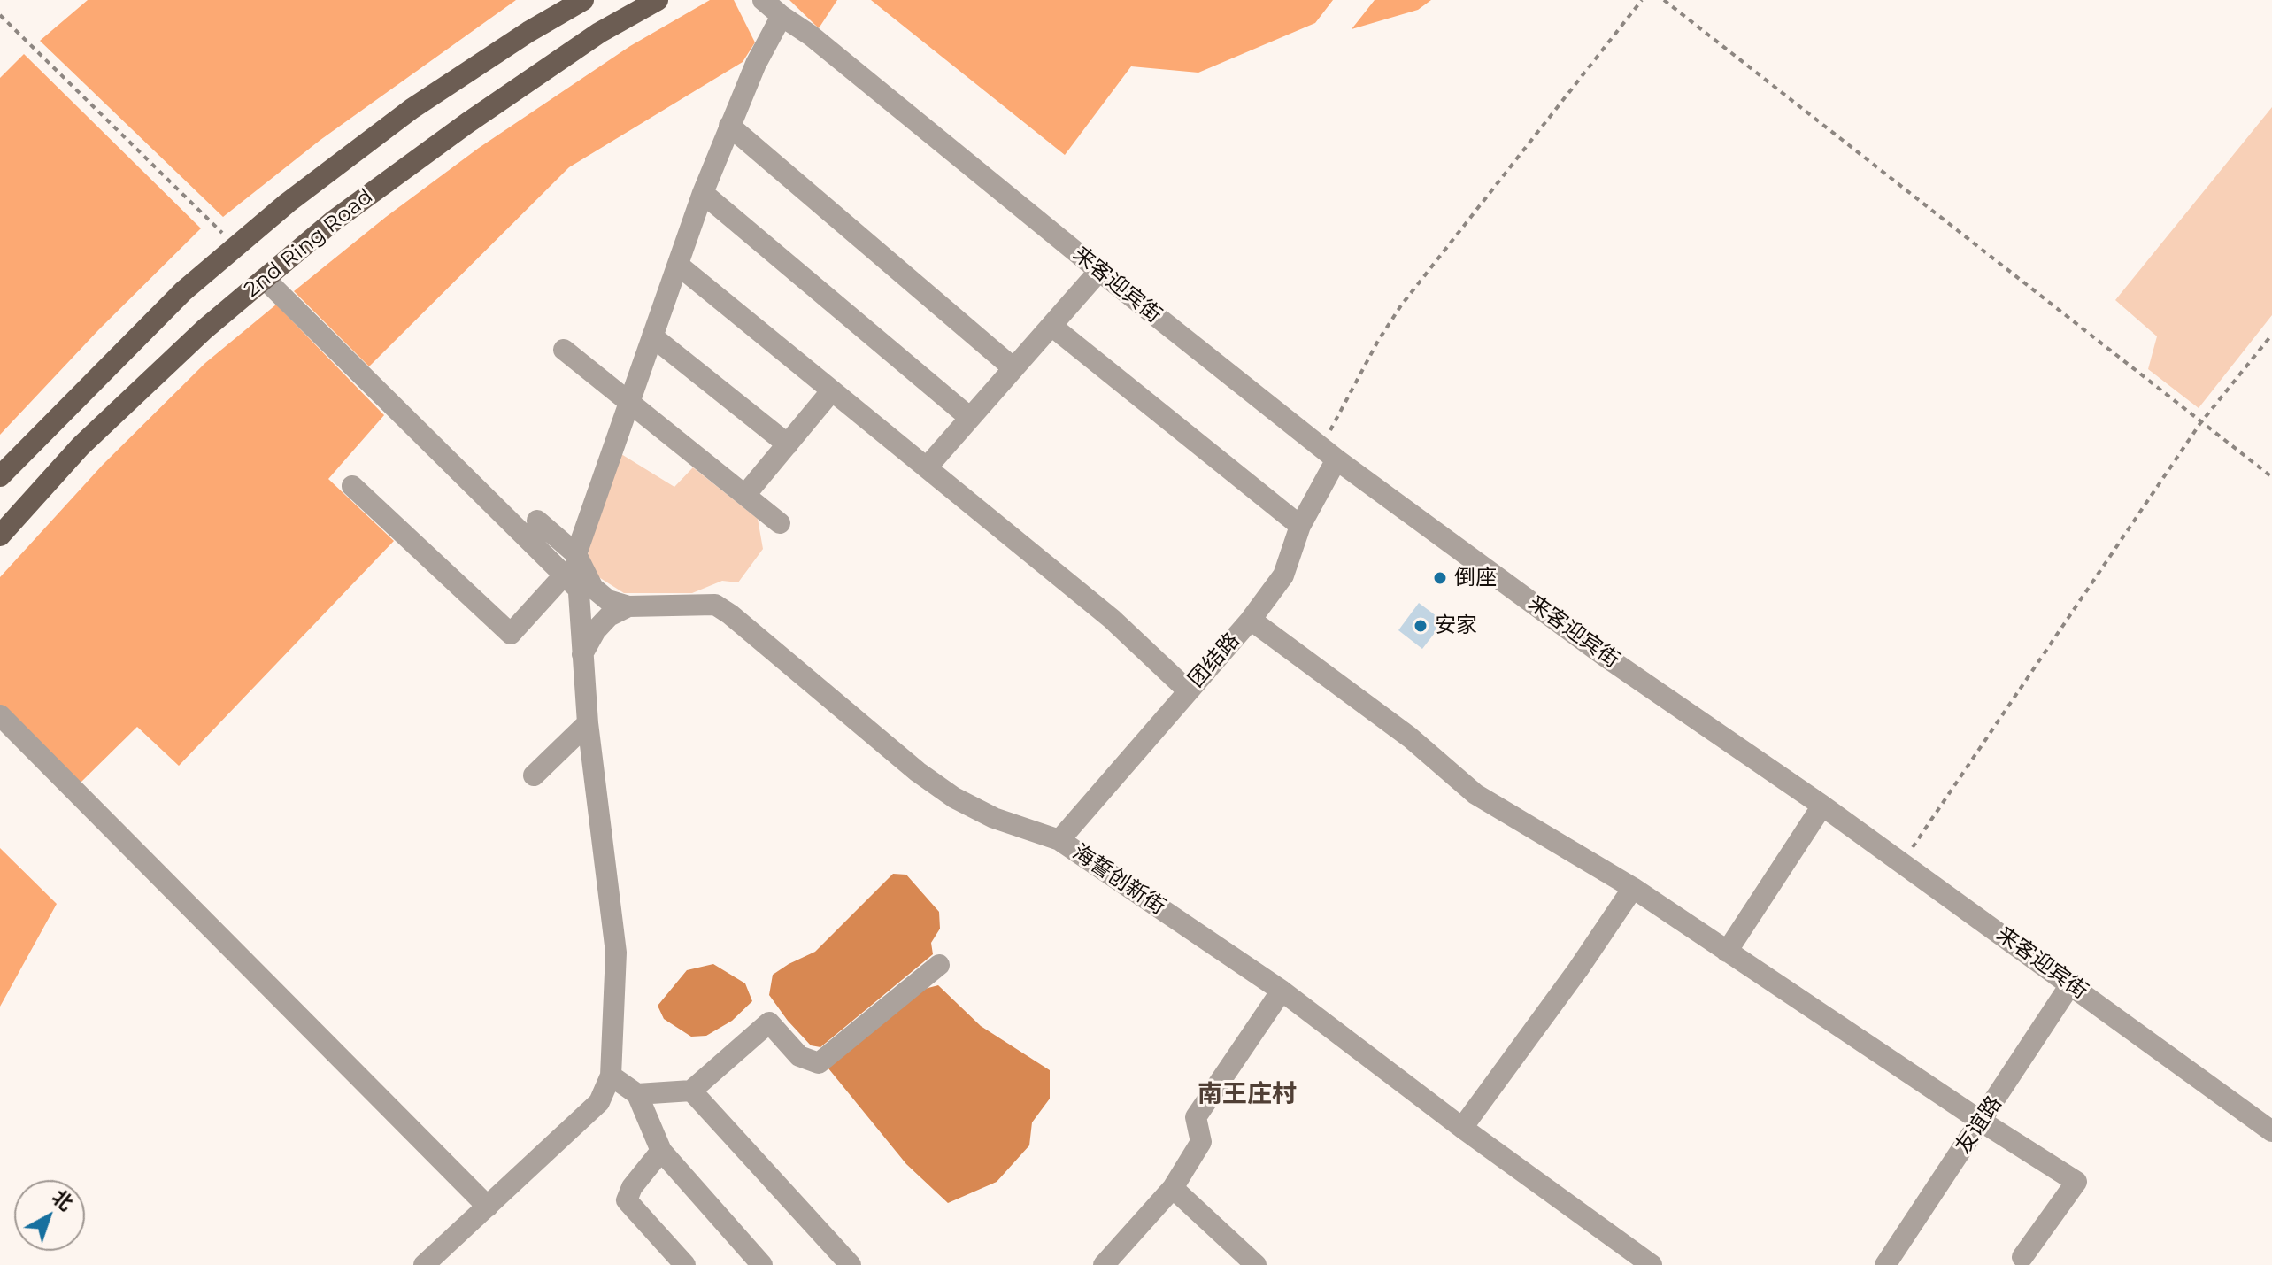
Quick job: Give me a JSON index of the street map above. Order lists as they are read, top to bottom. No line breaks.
{"streets":{"main road":["2nd Ring Road"],"street":["来客迎宾街","团结路","海誓创新街","友谊路"]},"crossings":[["来客迎宾街","团结路"],["来客迎宾街","友谊路"],["团结路","海誓创新街"]],"districts":["南王庄村"],"places":["倒座","安家"],"north":"top right"}
